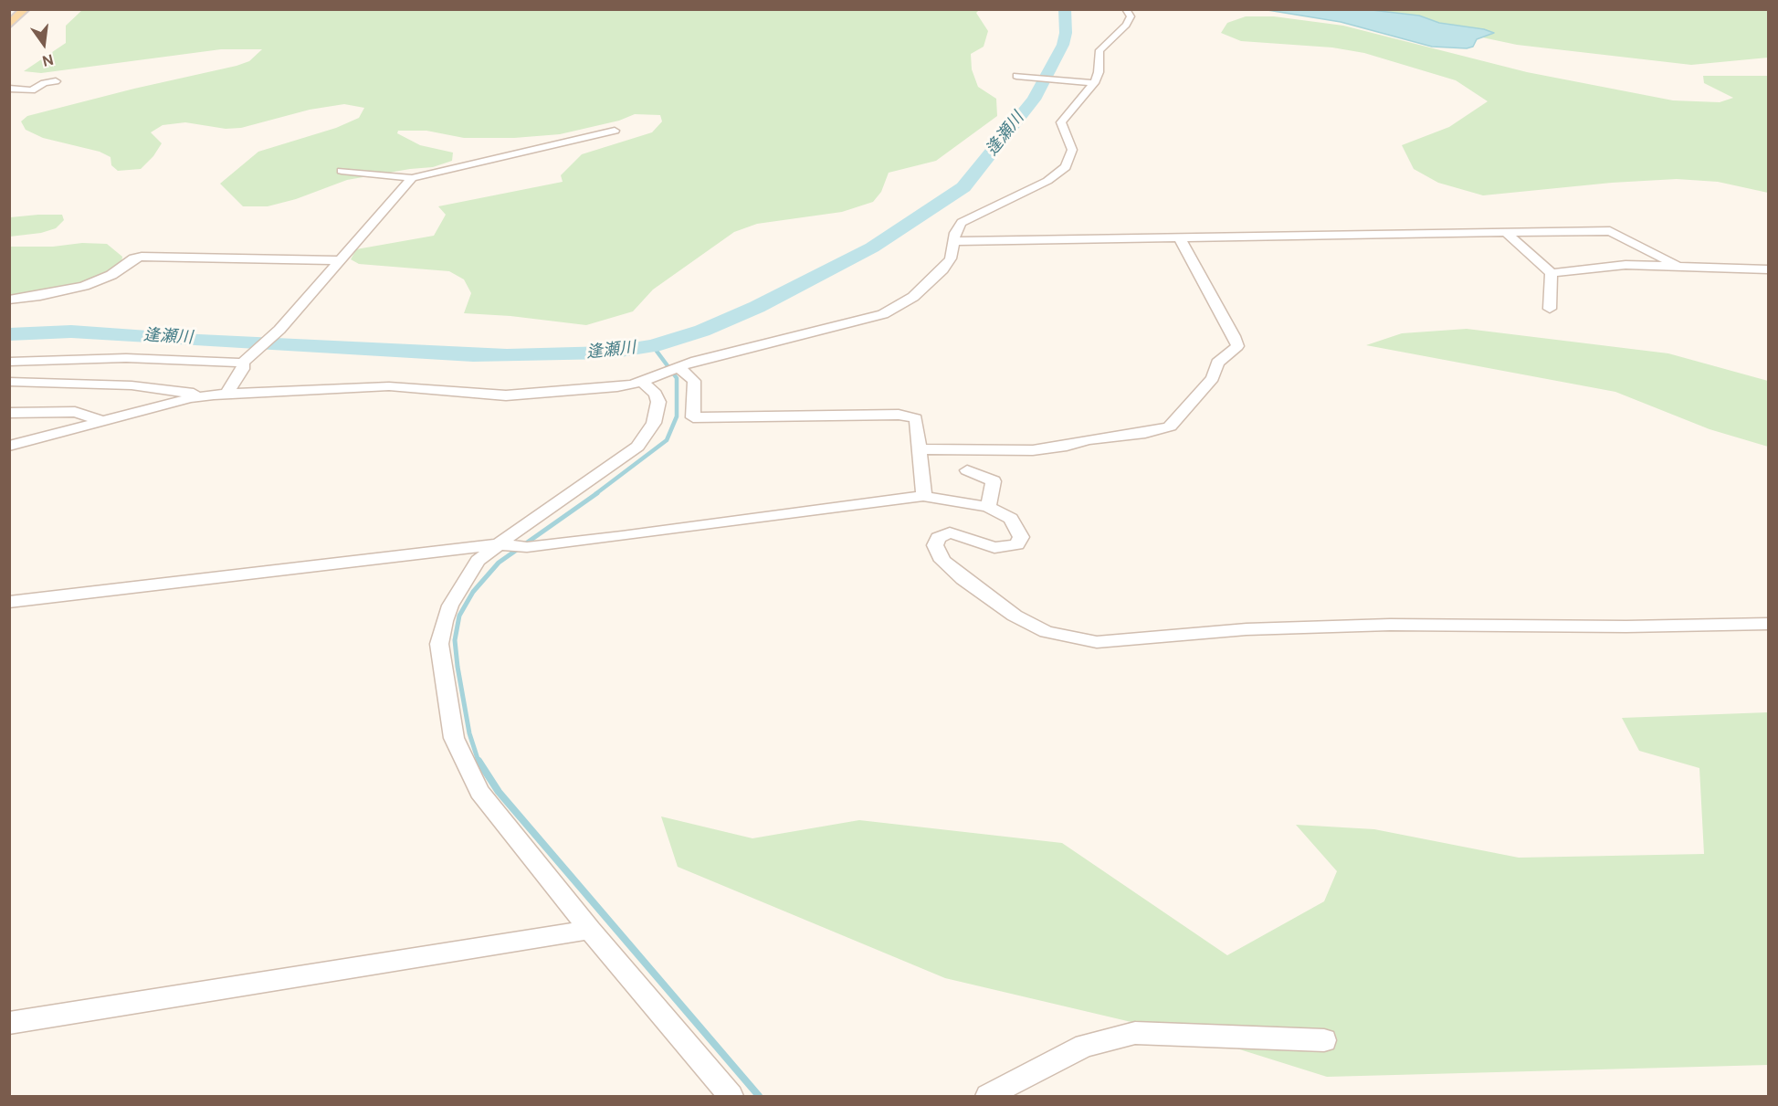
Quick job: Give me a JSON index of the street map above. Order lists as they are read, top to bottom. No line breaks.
{"water":["逢瀬川"],"north":"bottom"}
